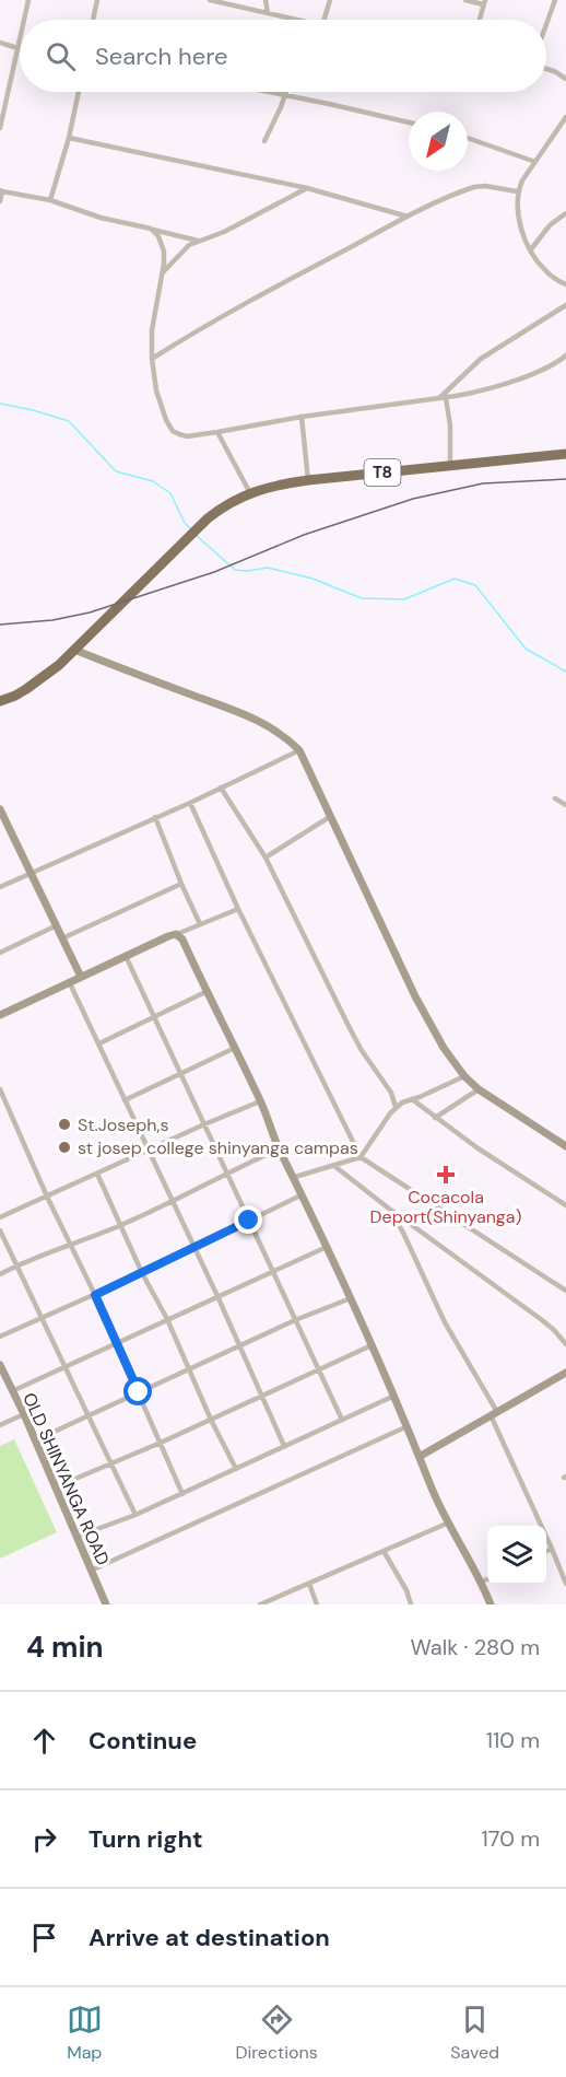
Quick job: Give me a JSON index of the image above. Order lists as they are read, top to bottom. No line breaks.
{"streets":{"highway":["T8"],"street":["OLD SHINYANGA ROAD"]},"places":{"other":["St.Joseph,s","st josep college shinyanga campas"],"health":["Cocacola Deport(Shinyanga)"]},"north":"bottom left","page":{"search":"Search here","heading":["4 min","Walk · 280 m"],"list":[["Continue","110 m"],["Turn right","170 m"],"Arrive at destination"],"nav":["Map","Directions","Saved"]}}
